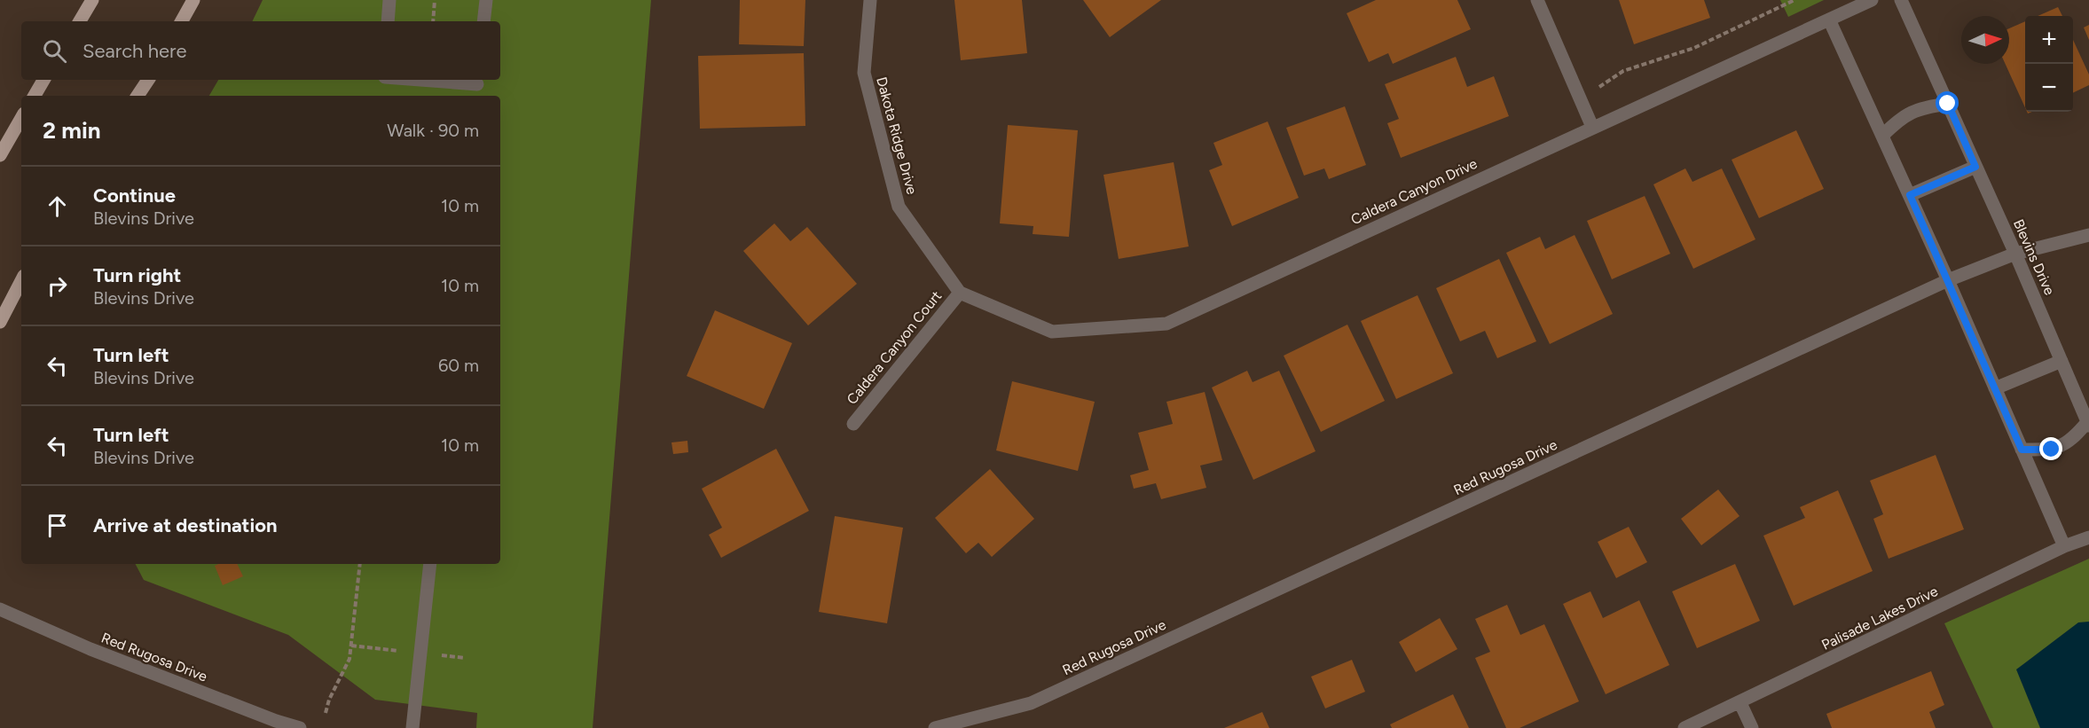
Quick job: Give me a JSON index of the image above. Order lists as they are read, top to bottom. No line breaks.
{"streets":{"street":["Dakota Ridge Drive","Caldera Canyon Drive","Blevins Drive","Caldera Canyon Court","Red Rugosa Drive","Palisade Lakes Drive"]},"crossings":[["Dakota Ridge Drive","Caldera Canyon Drive"],["Dakota Ridge Drive","Caldera Canyon Court"],["Caldera Canyon Drive","Caldera Canyon Court"],["Blevins Drive","Red Rugosa Drive"]],"north":"right","page":{"map_buttons":["+","−"],"search":"Search here","heading":["2 min","Walk · 90 m"],"list":[["Continue","Blevins Drive","10 m"],["Turn right","Blevins Drive","10 m"],["Turn left","Blevins Drive","60 m"],["Turn left","Blevins Drive","10 m"],"Arrive at destination"]}}
